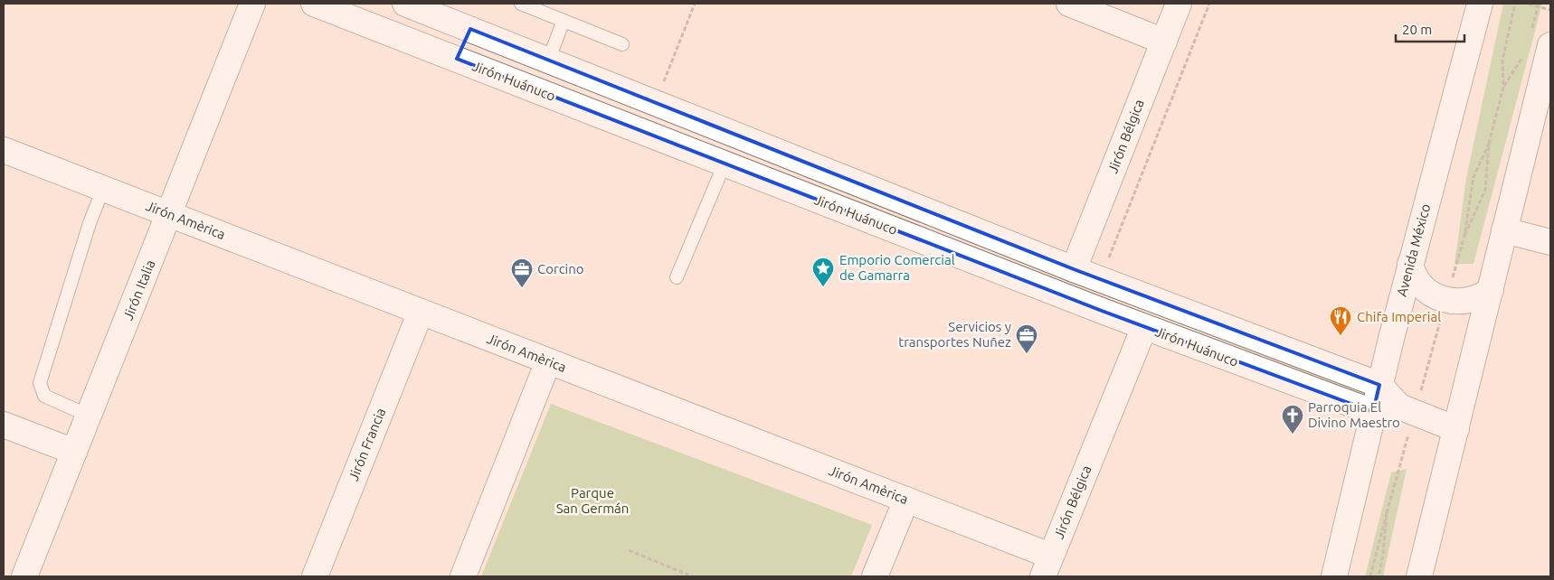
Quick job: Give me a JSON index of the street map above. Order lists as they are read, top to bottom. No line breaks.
{"streets":{"street":["Jirón Huánuco","Jirón Bélgica","Jirón Amèrica","Avenida México","Jirón Italia","Jirón Francia"]},"crossings":[["Jirón Huánuco","Jirón Bélgica"],["Jirón Huánuco","Avenida México"],["Jirón Bélgica","Jirón Amèrica"],["Jirón Amèrica","Jirón Italia"],["Jirón Amèrica","Jirón Francia"]],"parks":["Parque San Germán"],"places":{"place":["Emporio Comercial de Gamarra"],"office":["Corcino","Servicios y transportes Nuñez"],"restaurant":["Chifa Imperial"],"church":["Parroquia El Divino Maestro"]},"scale_bar":"20 m"}
